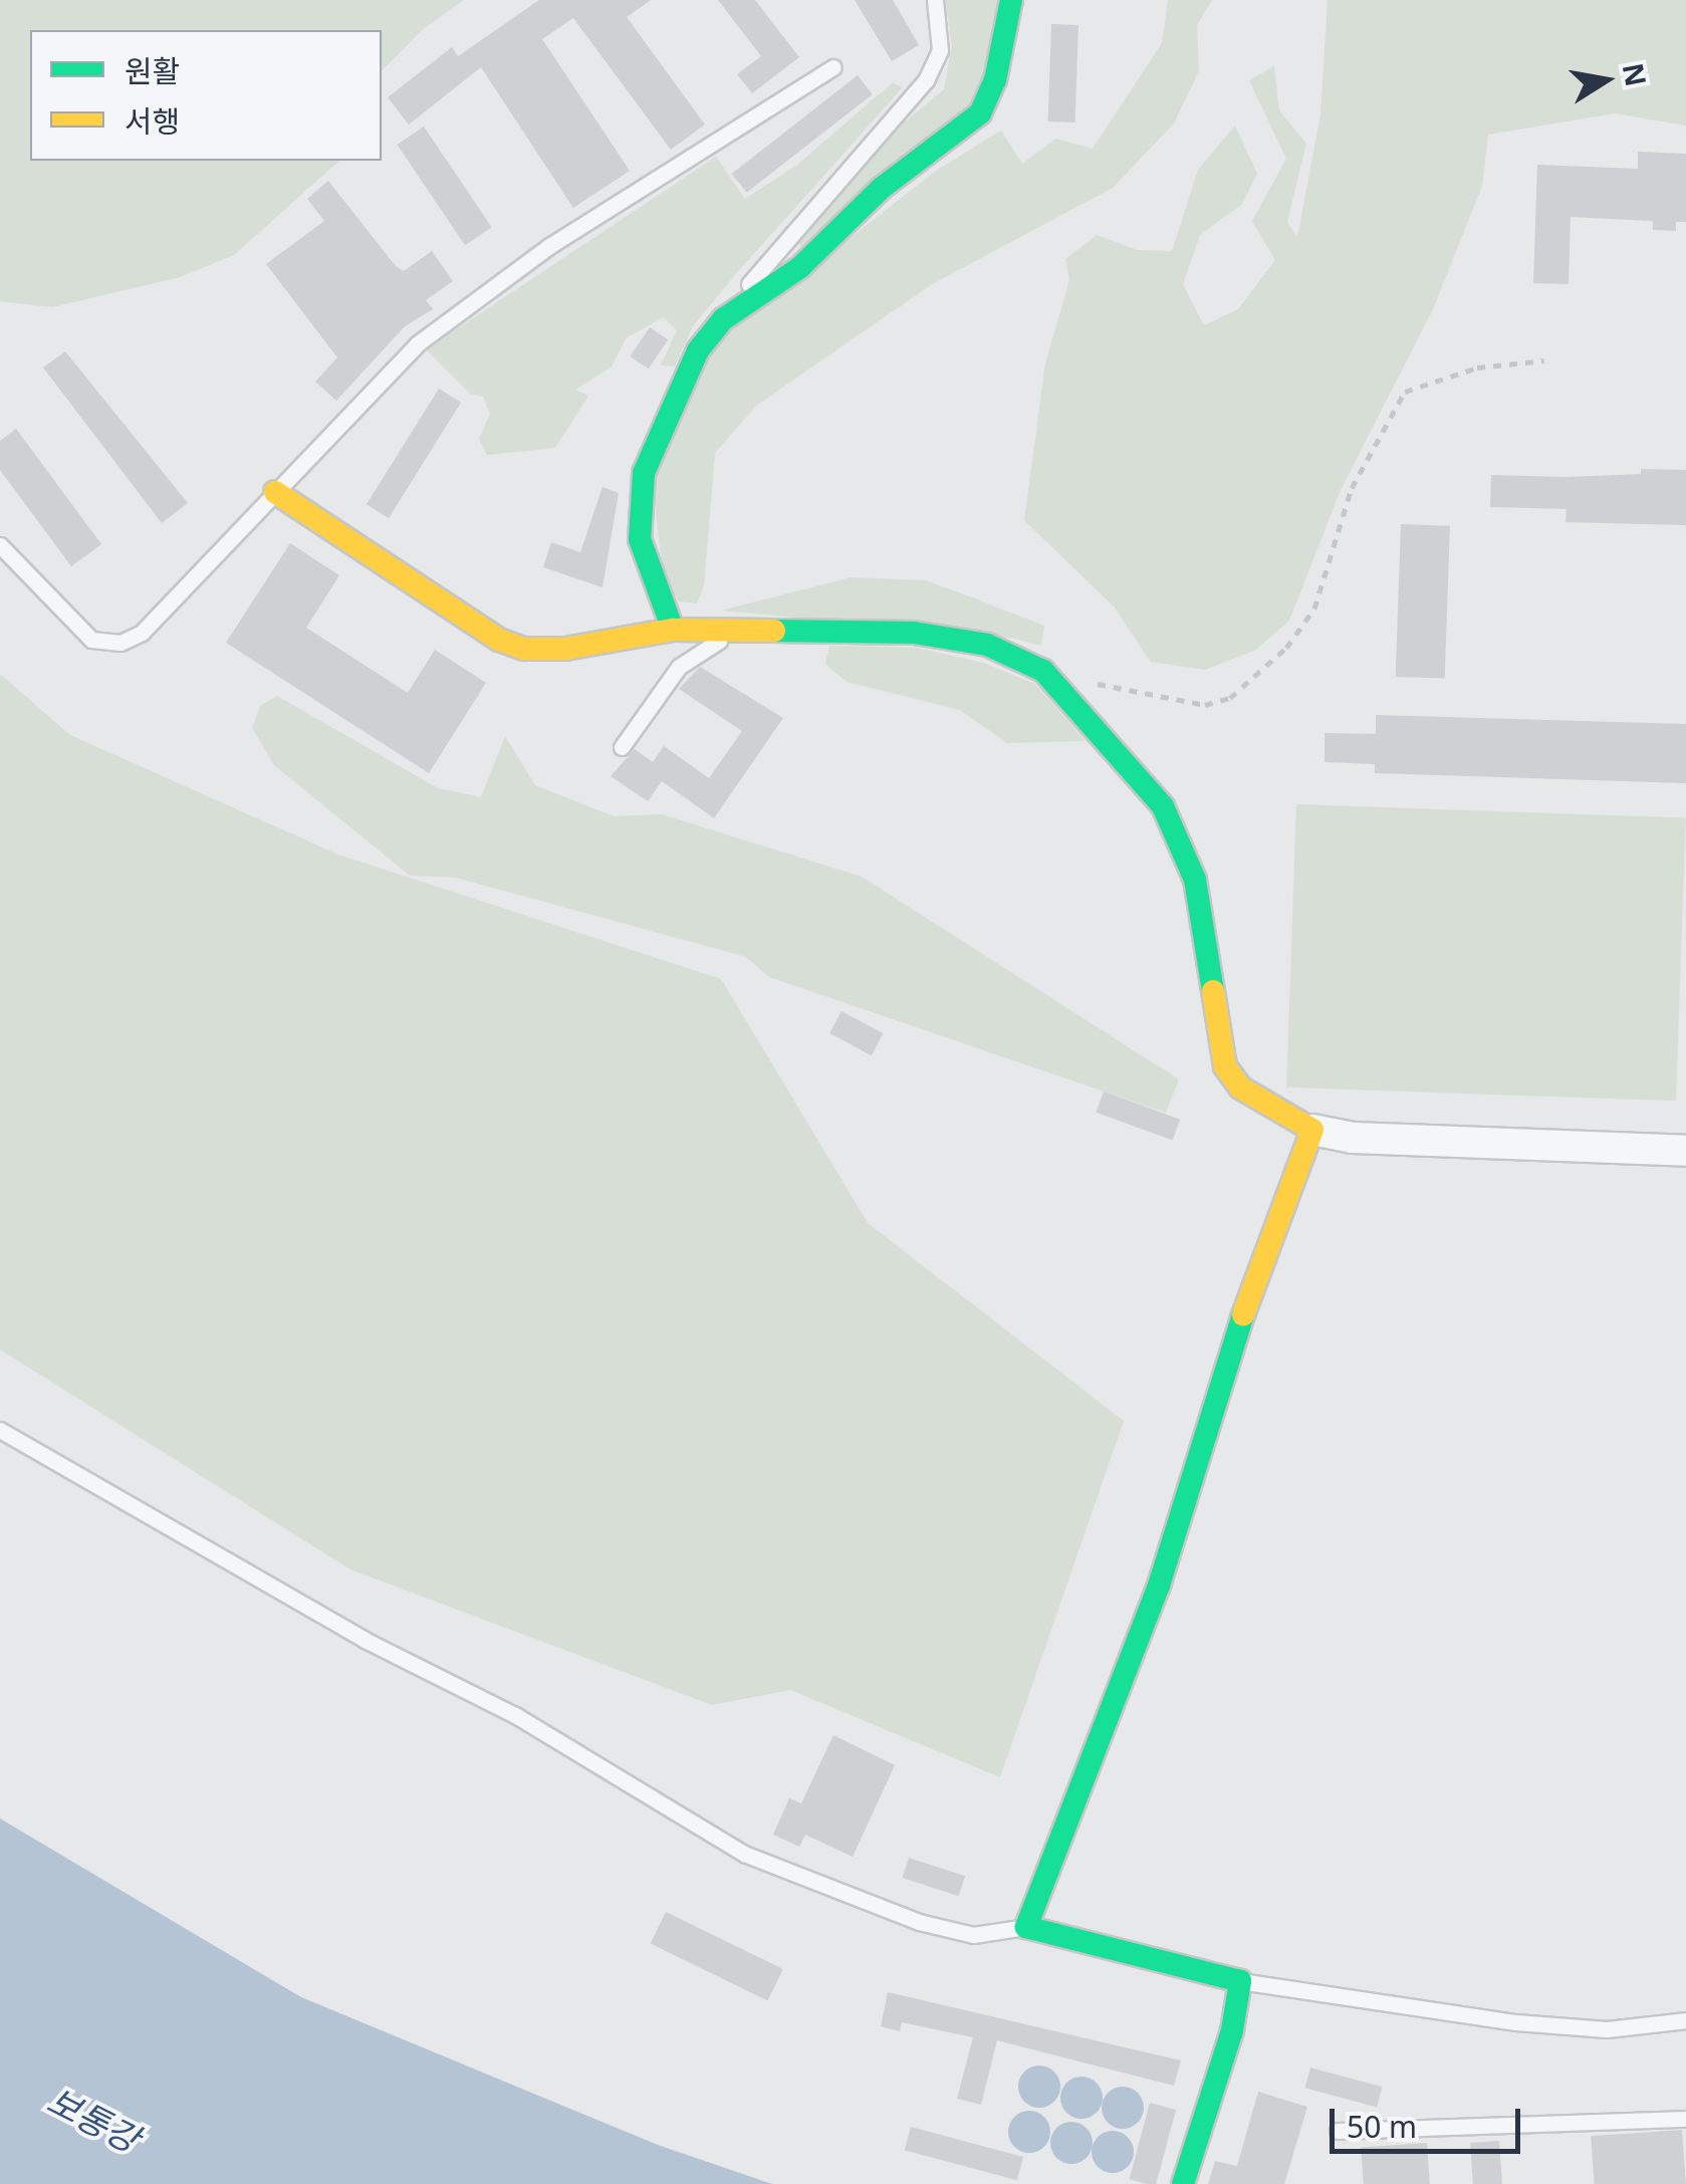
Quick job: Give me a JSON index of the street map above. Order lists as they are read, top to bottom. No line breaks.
{"water":["보통강"],"legend":["원활","서행"],"scale_bar":"50 m","north":"right"}
